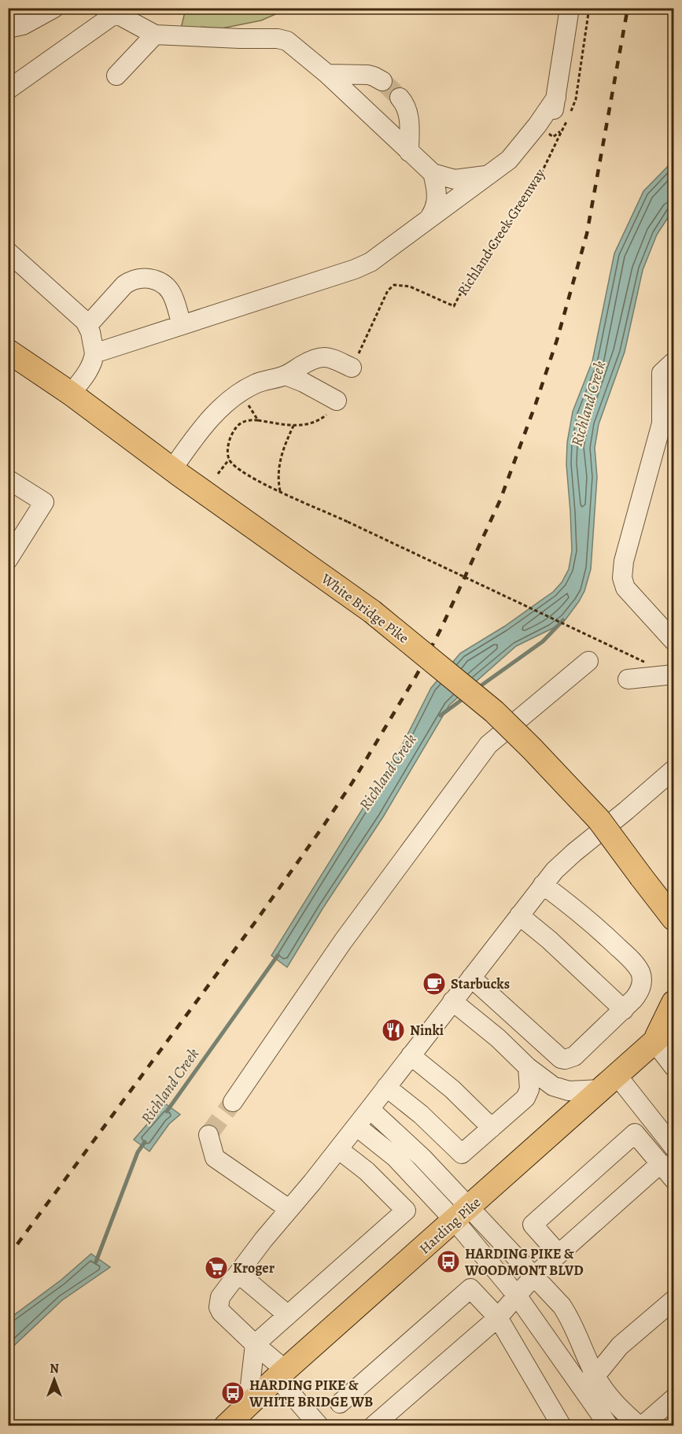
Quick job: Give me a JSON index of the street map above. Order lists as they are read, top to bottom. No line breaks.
{"streets":{"main road":["White Bridge Pike","Harding Pike"],"path":["Richland Creek Greenway"]},"water":["Richland Creek"],"places":{"cafe":["Starbucks"],"restaurant":["Ninki"],"bus stop":["HARDING PIKE & WOODMONT BLVD","HARDING PIKE & WHITE BRIDGE WB"],"supermarket":["Kroger"]},"north":"top"}
